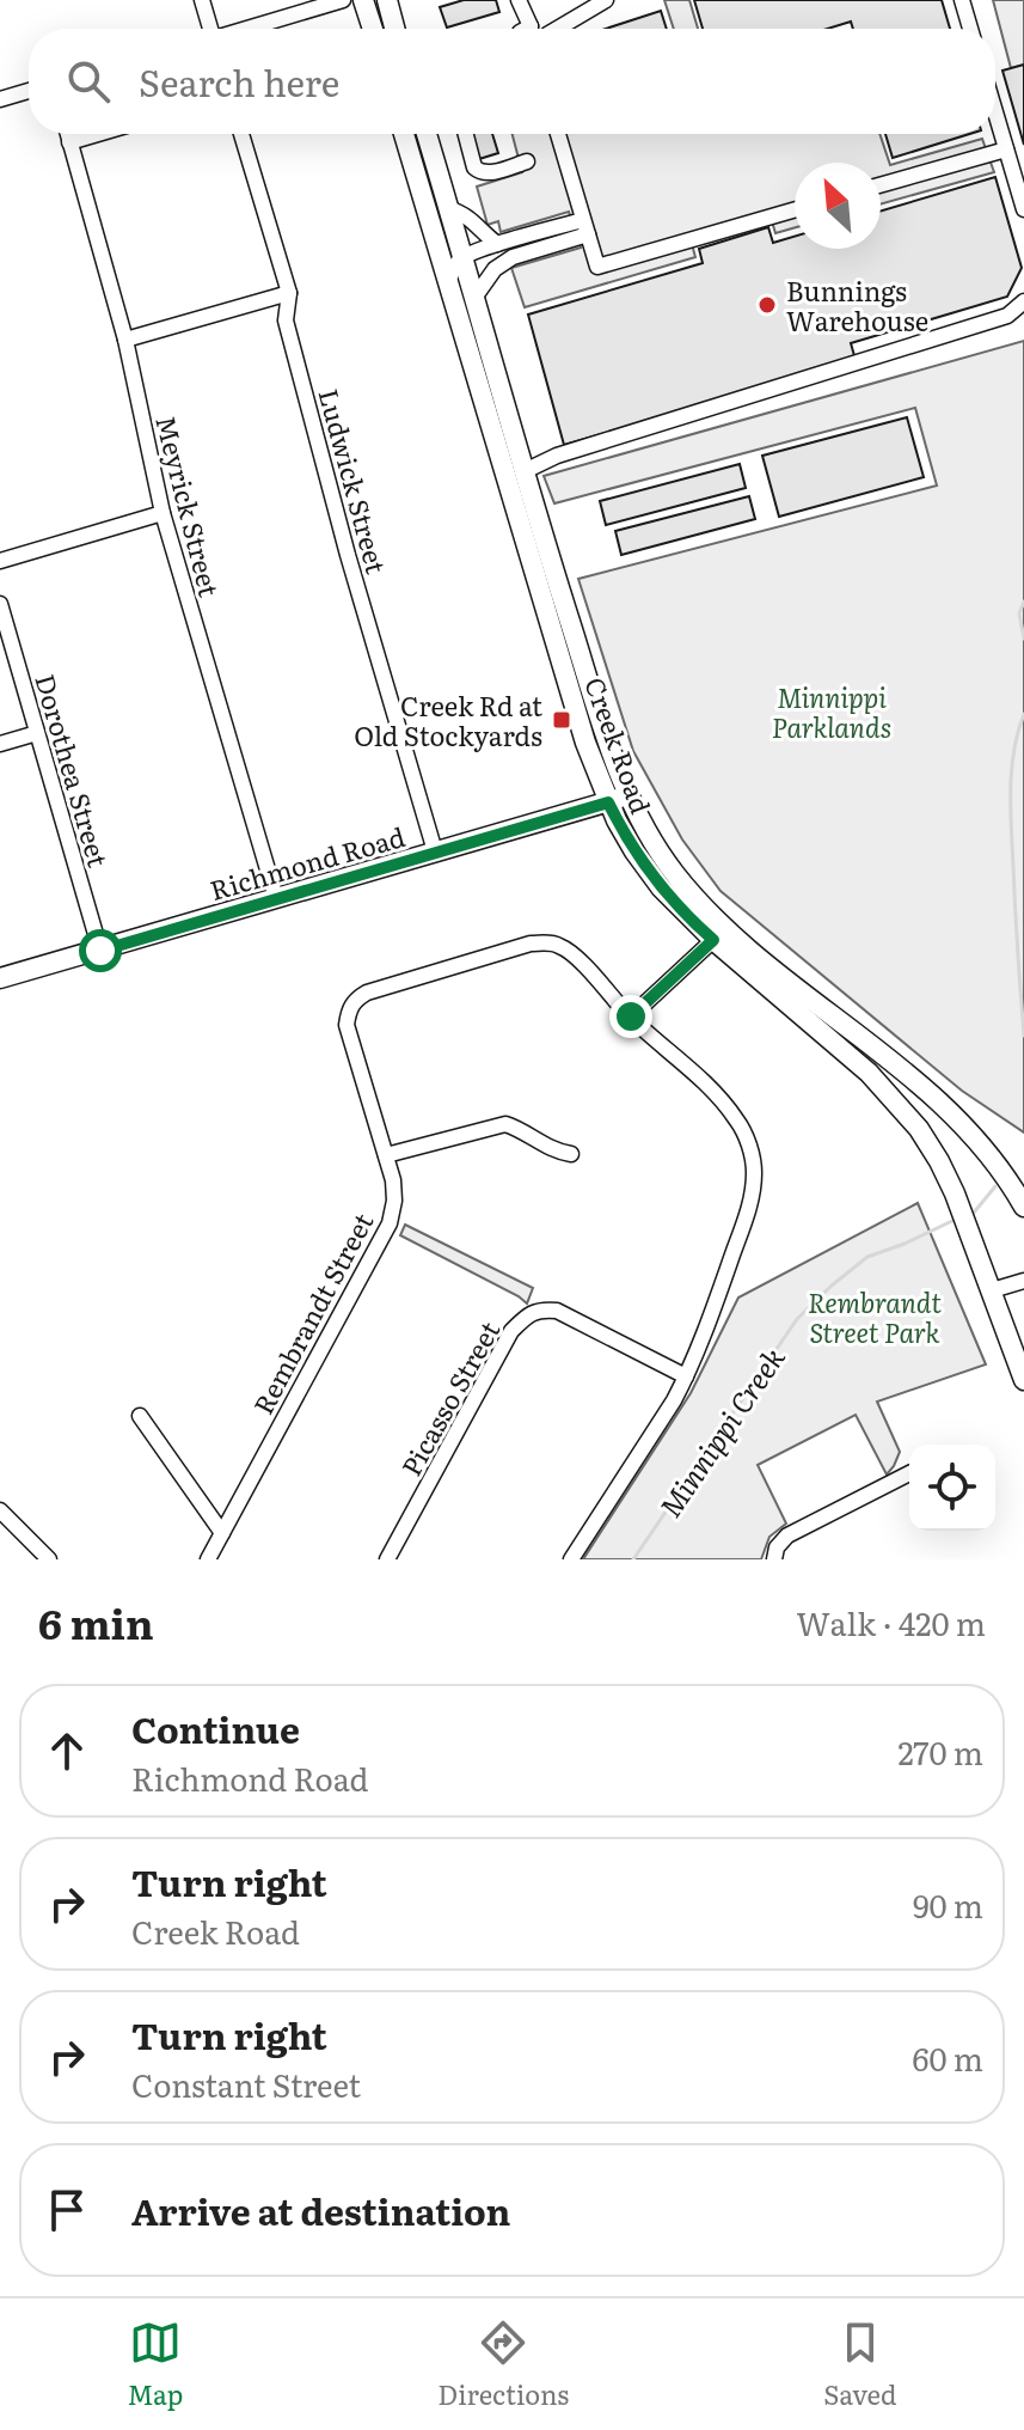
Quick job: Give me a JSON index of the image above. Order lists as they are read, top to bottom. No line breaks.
{"streets":{"main road":["Creek Road","Richmond Road"],"street":["Ludwick Street","Meyrick Street","Dorothea Street","Rembrandt Street","Picasso Street"]},"crossings":[["Ludwick Street","Richmond Road"],["Meyrick Street","Richmond Road"],["Creek Road","Richmond Road"],["Dorothea Street","Richmond Road"],["Rembrandt Street","Picasso Street"]],"water":["Minnippi Creek"],"parks":["Minnippi Parklands","Rembrandt Street Park"],"places":{"other":["Bunnings Warehouse"],"transit":["Creek Rd at Old Stockyards"]},"north":"top left","page":{"search":"Search here","heading":["6 min","Walk · 420 m"],"list":[["Continue","Richmond Road","270 m"],["Turn right","Creek Road","90 m"],["Turn right","Constant Street","60 m"],"Arrive at destination"],"nav":["Map","Directions","Saved"]}}
